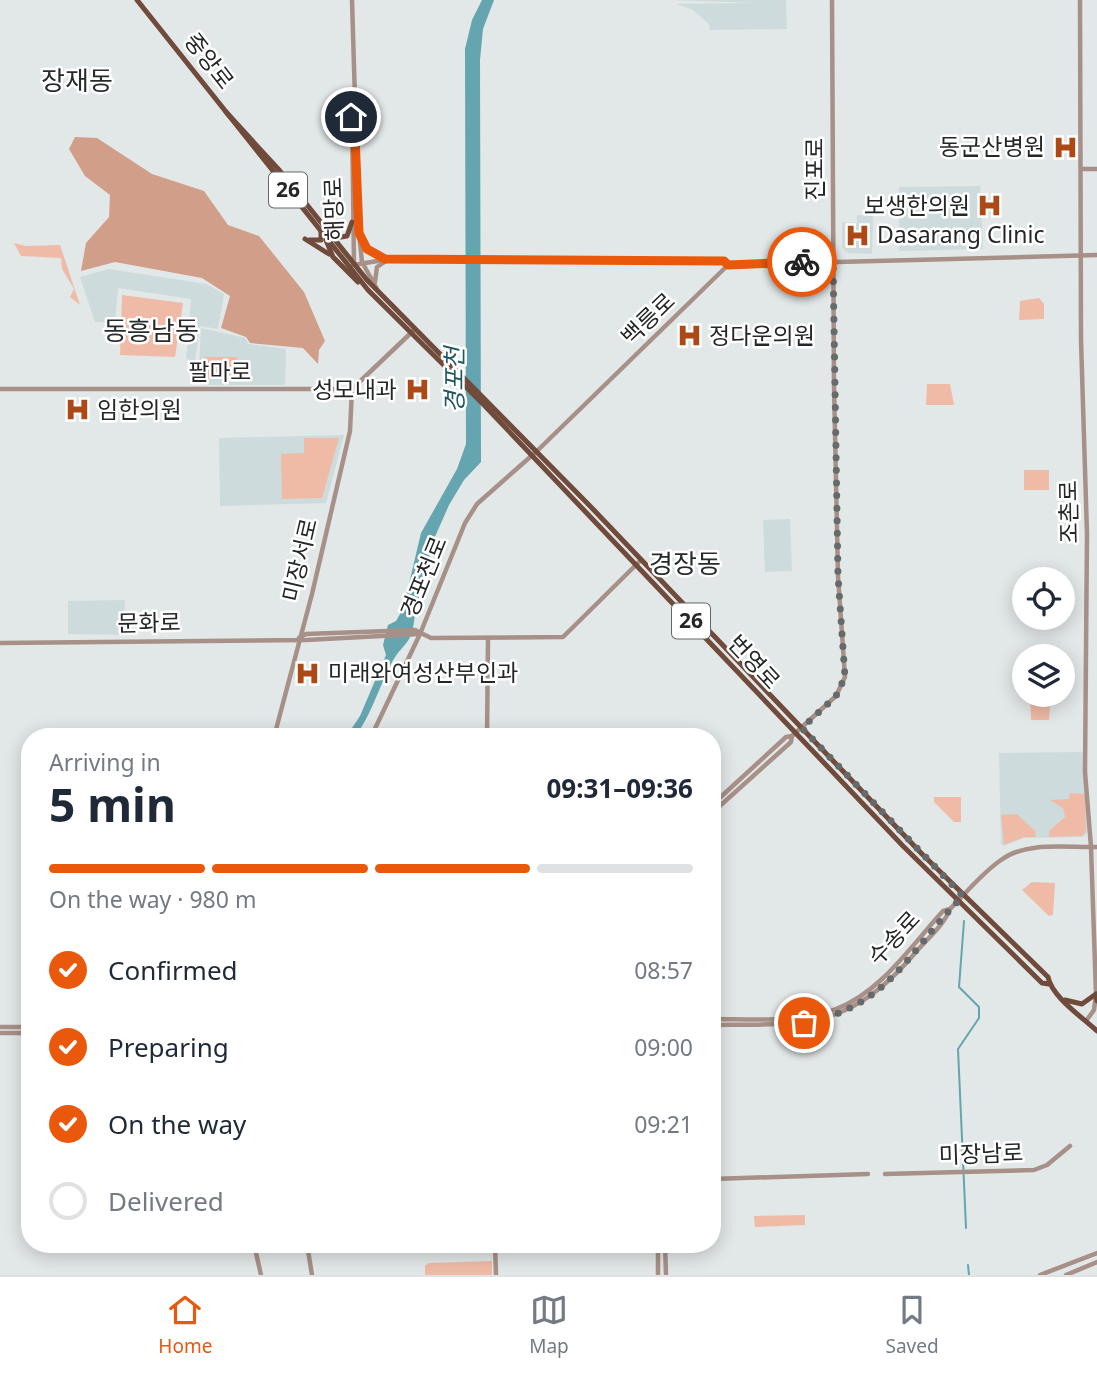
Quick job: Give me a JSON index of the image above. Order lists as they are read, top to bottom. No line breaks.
{"streets":{"main road":["중앙로","26","번영로"],"street":["진포로","해망로","백릉로","팔마로","조촌로","미장서로","경포천로","문화로","수송로","미장남로"]},"crossings":[["중앙로","해망로"],["중앙로","번영로"],["진포로","번영로"],["해망로","번영로"],["백릉로","경포천로"],["백릉로","번영로"],["팔마로","미장서로"],["조촌로","번영로"],["조촌로","수송로"],["미장서로","문화로"],["경포천로","문화로"],["경포천로","번영로"],["문화로","번영로"],["번영로","수송로"]],"districts":["장재동","동흥남동","경장동"],"water":["경포천"],"places":{"hospital":["동군산병원","보생한의원","Dasarang Clinic","정다운의원","성모내과","임한의원","미래와여성산부인과"]},"page":{"heading":["5 min","Arriving in","09:31–09:36"],"bar":"On the way · 980 m","list":[["Confirmed","08:57"],["Preparing","09:00"],["On the way","09:21"],"Delivered"],"tabs":["Home","Map","Saved"]}}
